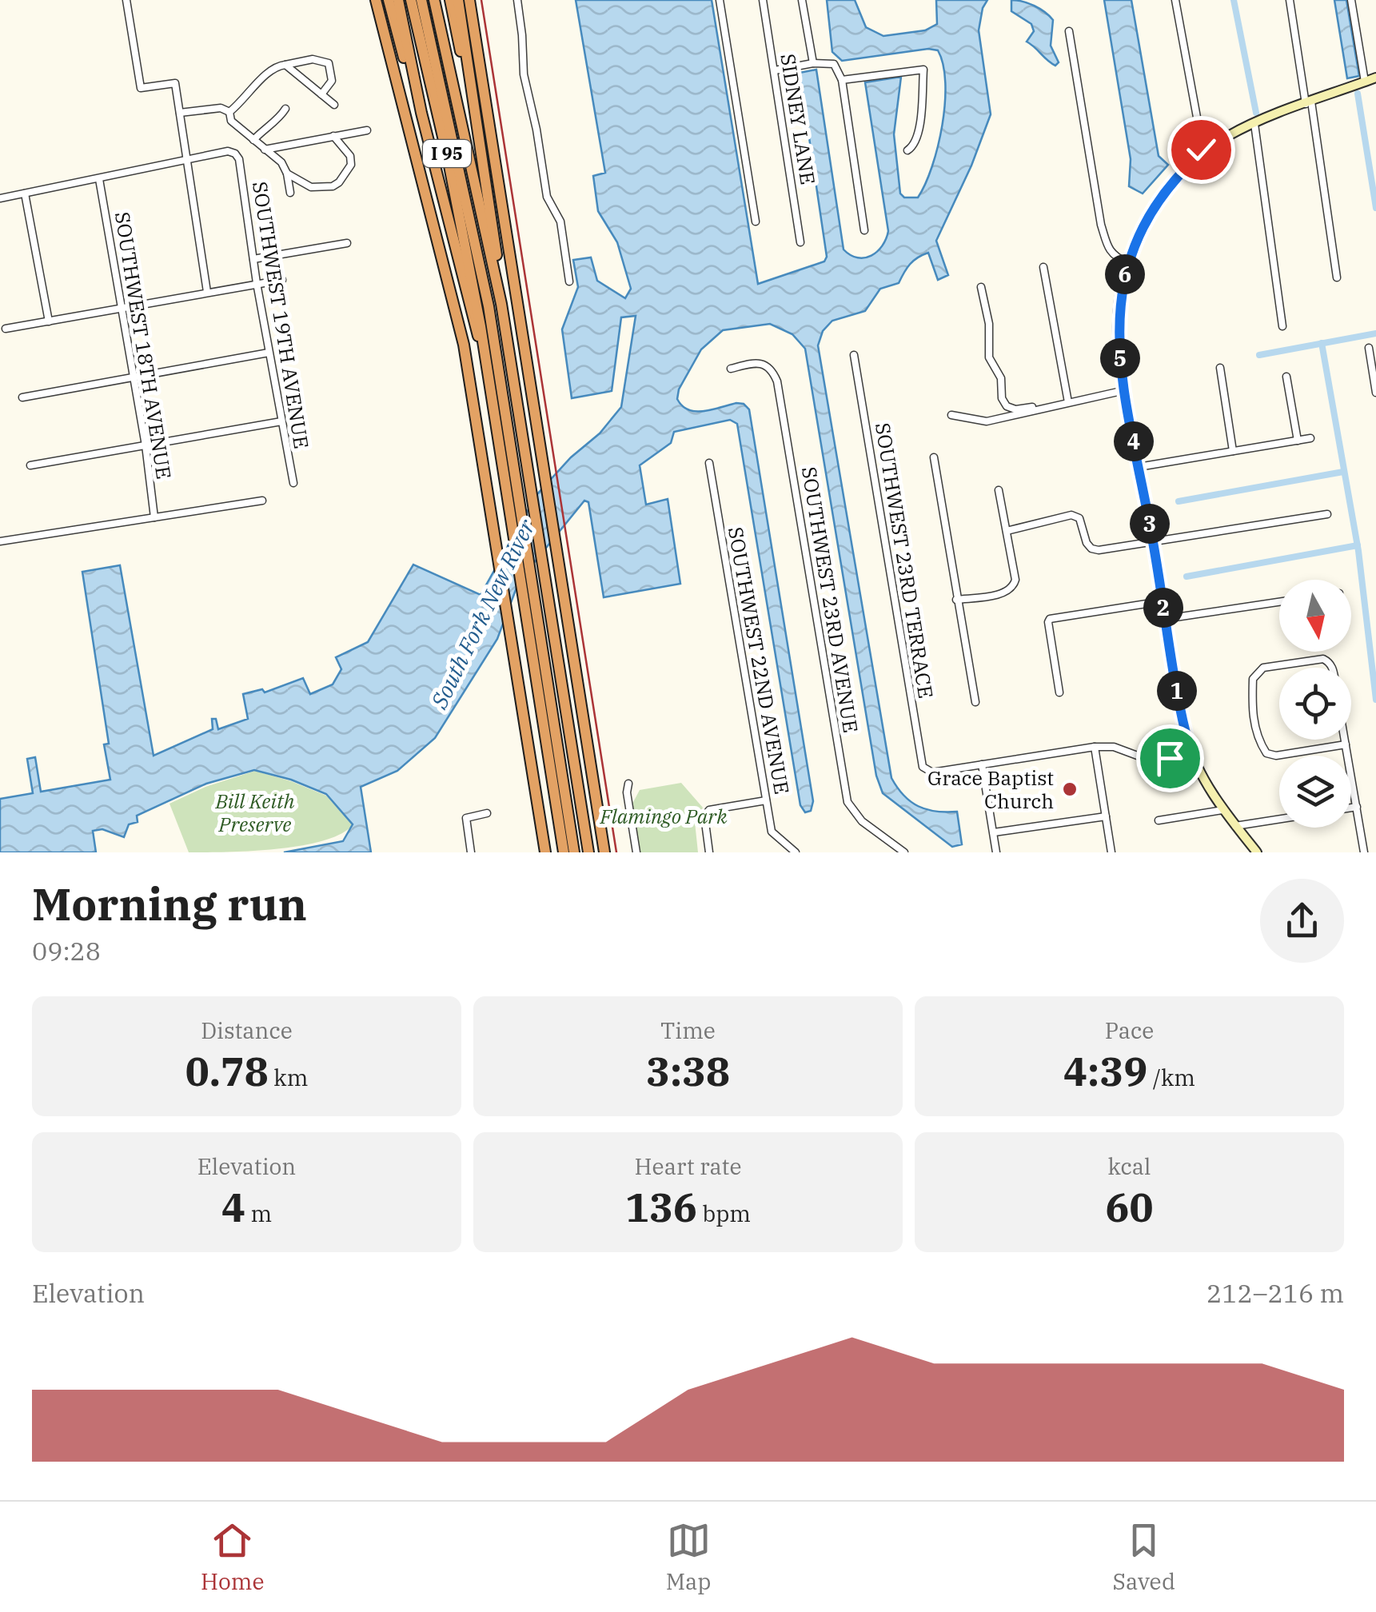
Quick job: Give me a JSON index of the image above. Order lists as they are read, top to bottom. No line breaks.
{"streets":{"highway":["I 95"],"street":["SIDNEY LANE","SOUTHWEST 19TH AVENUE","SOUTHWEST 18TH AVENUE","SOUTHWEST 23RD TERRACE","SOUTHWEST 23RD AVENUE","SOUTHWEST 22ND AVENUE"]},"water":["South Fork New River"],"parks":["Bill Keith Preserve","Flamingo Park"],"places":["Grace Baptist Church"],"north":"bottom","page":{"pins":["6","5","4","3","2","1"],"heading":["Morning run","09:28"],"stats":[["Distance","0.78 km"],["Time","3:38"],["Pace","4:39 /km"],["Elevation","4 m"],["Heart rate","136 bpm"],["kcal","60"]],"chart":["Elevation","212–216 m"],"tabs":["Home","Map","Saved"]}}
